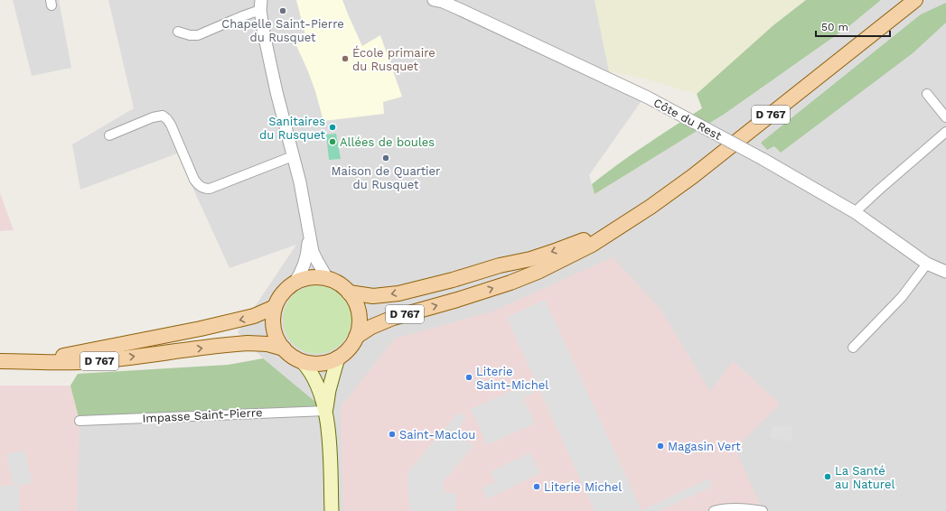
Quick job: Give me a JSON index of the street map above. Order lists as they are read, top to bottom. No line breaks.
{"streets":{"main road":["D 767"],"street":["Côte du Rest","Impasse Saint-Pierre"]},"places":["Chapelle Saint-Pierre du Rusquet","École primaire du Rusquet","Sanitaires du Rusquet","Allées de boules","Maison de Quartier du Rusquet","Literie Saint-Michel","Saint-Maclou","Magasin Vert","La Santé au Naturel","Literie Michel"],"scale_bar":"50 m"}
